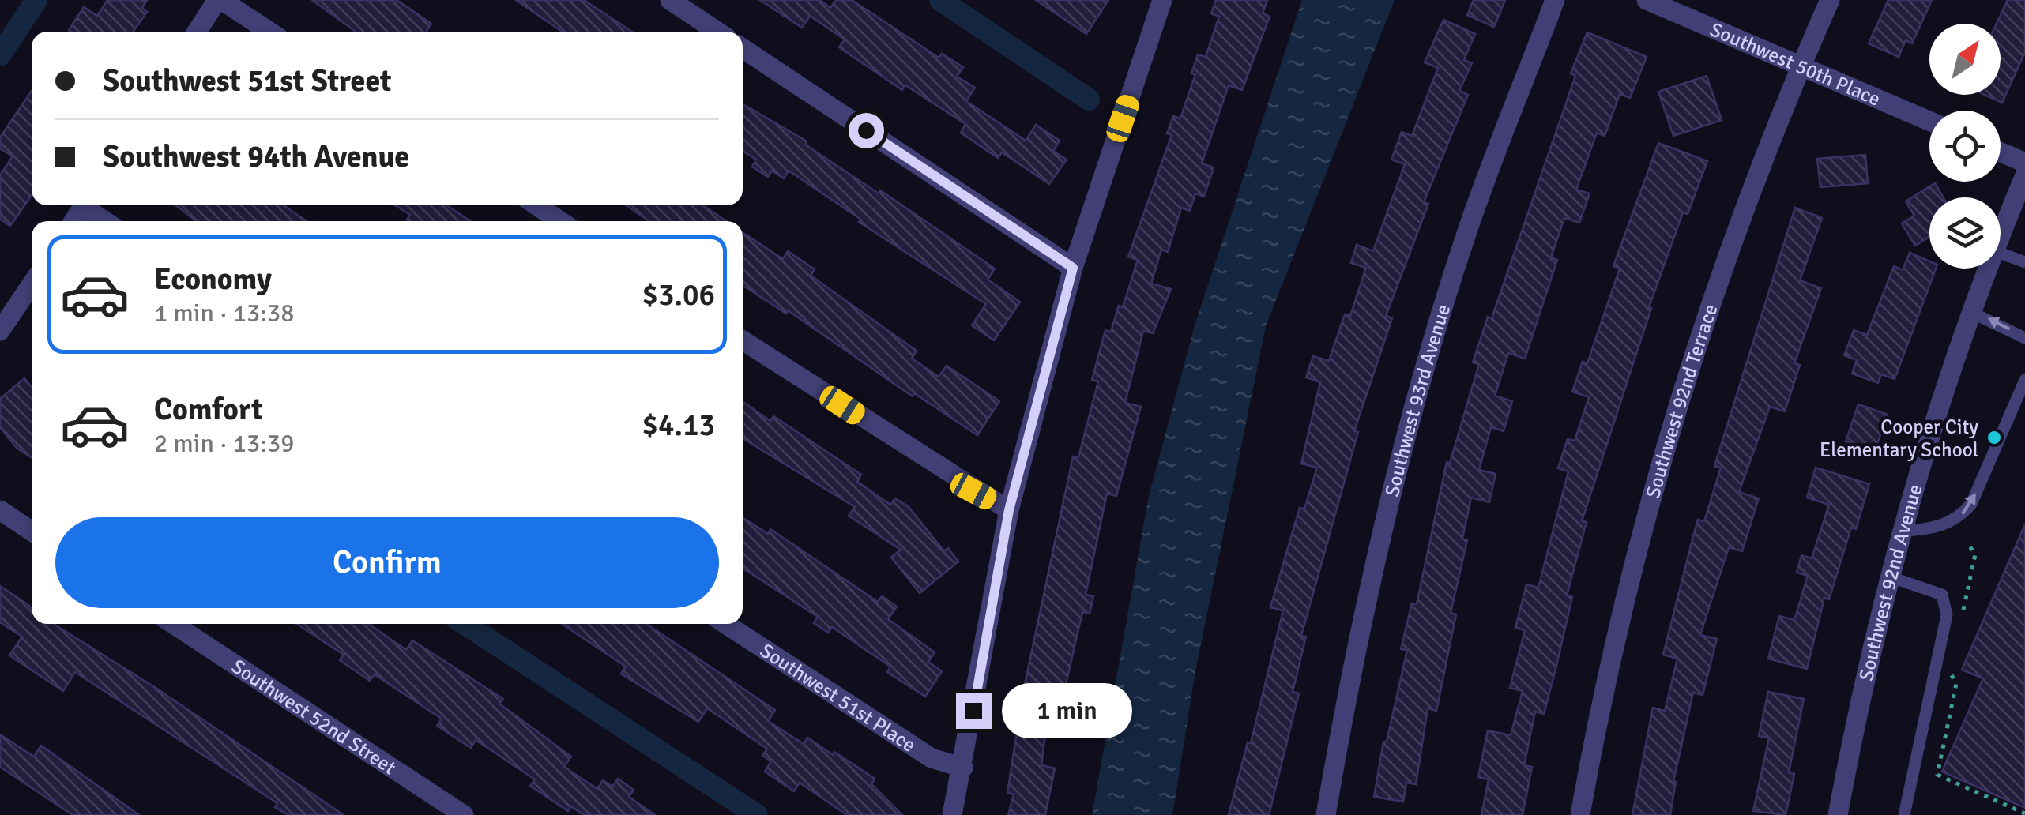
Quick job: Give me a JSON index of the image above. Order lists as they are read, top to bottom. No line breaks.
{"streets":{"street":["Southwest 50th Place","Southwest 92nd Terrace","Southwest 93rd Avenue","Southwest 92nd Avenue","Southwest 51st Place","Southwest 52nd Street"]},"crossings":[["Southwest 50th Place","Southwest 92nd Terrace"]],"places":["Cooper City Elementary School"],"north":"top right","page":{"banner":["Southwest 51st Street","Southwest 94th Avenue"],"list":[{"name":"Economy","note":"1 min · 13:38","value":"$3.06"},{"name":"Comfort","note":"2 min · 13:39","value":"$4.13"}],"buttons":"Confirm","bubble":"1 min"}}
